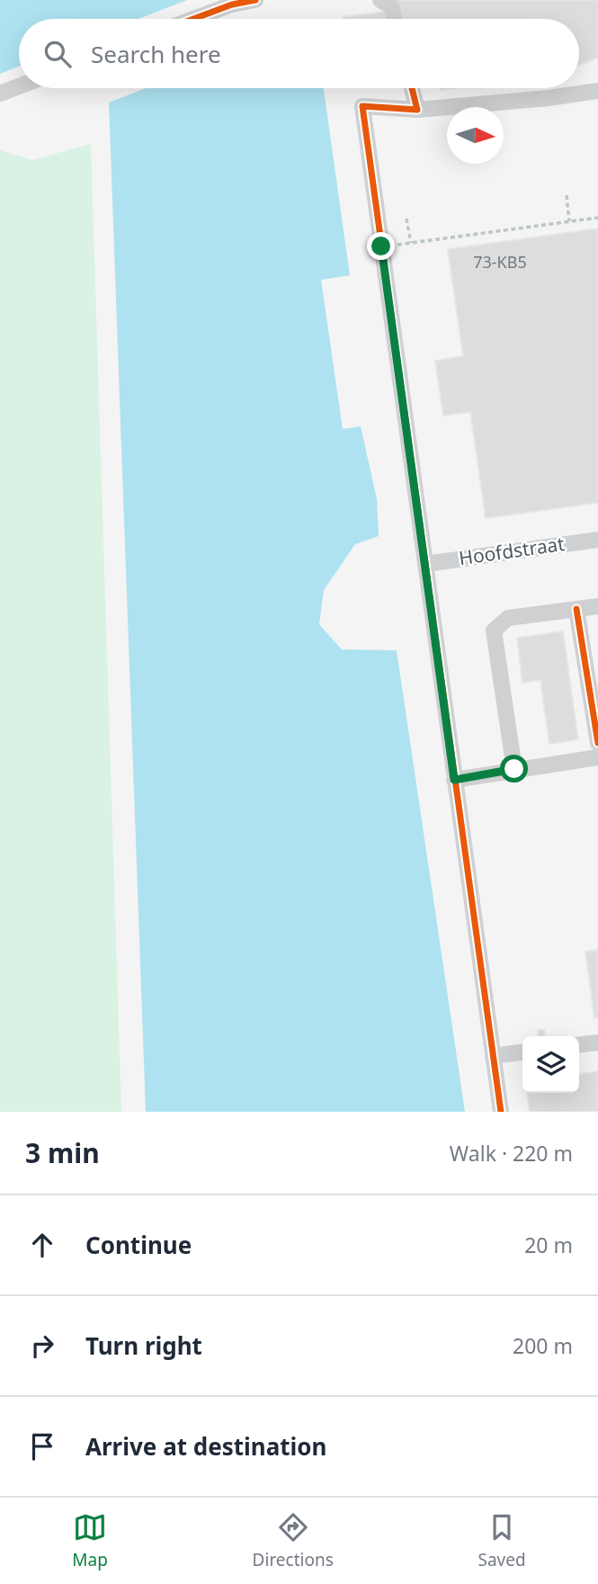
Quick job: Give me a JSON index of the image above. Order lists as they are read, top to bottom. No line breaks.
{"streets":{"street":["Hoofdstraat"]},"house_numbers":["73-KB5"],"north":"right","page":{"search":"Search here","heading":["3 min","Walk · 220 m"],"list":[["Continue","20 m"],["Turn right","200 m"],"Arrive at destination"],"nav":["Map","Directions","Saved"]}}
